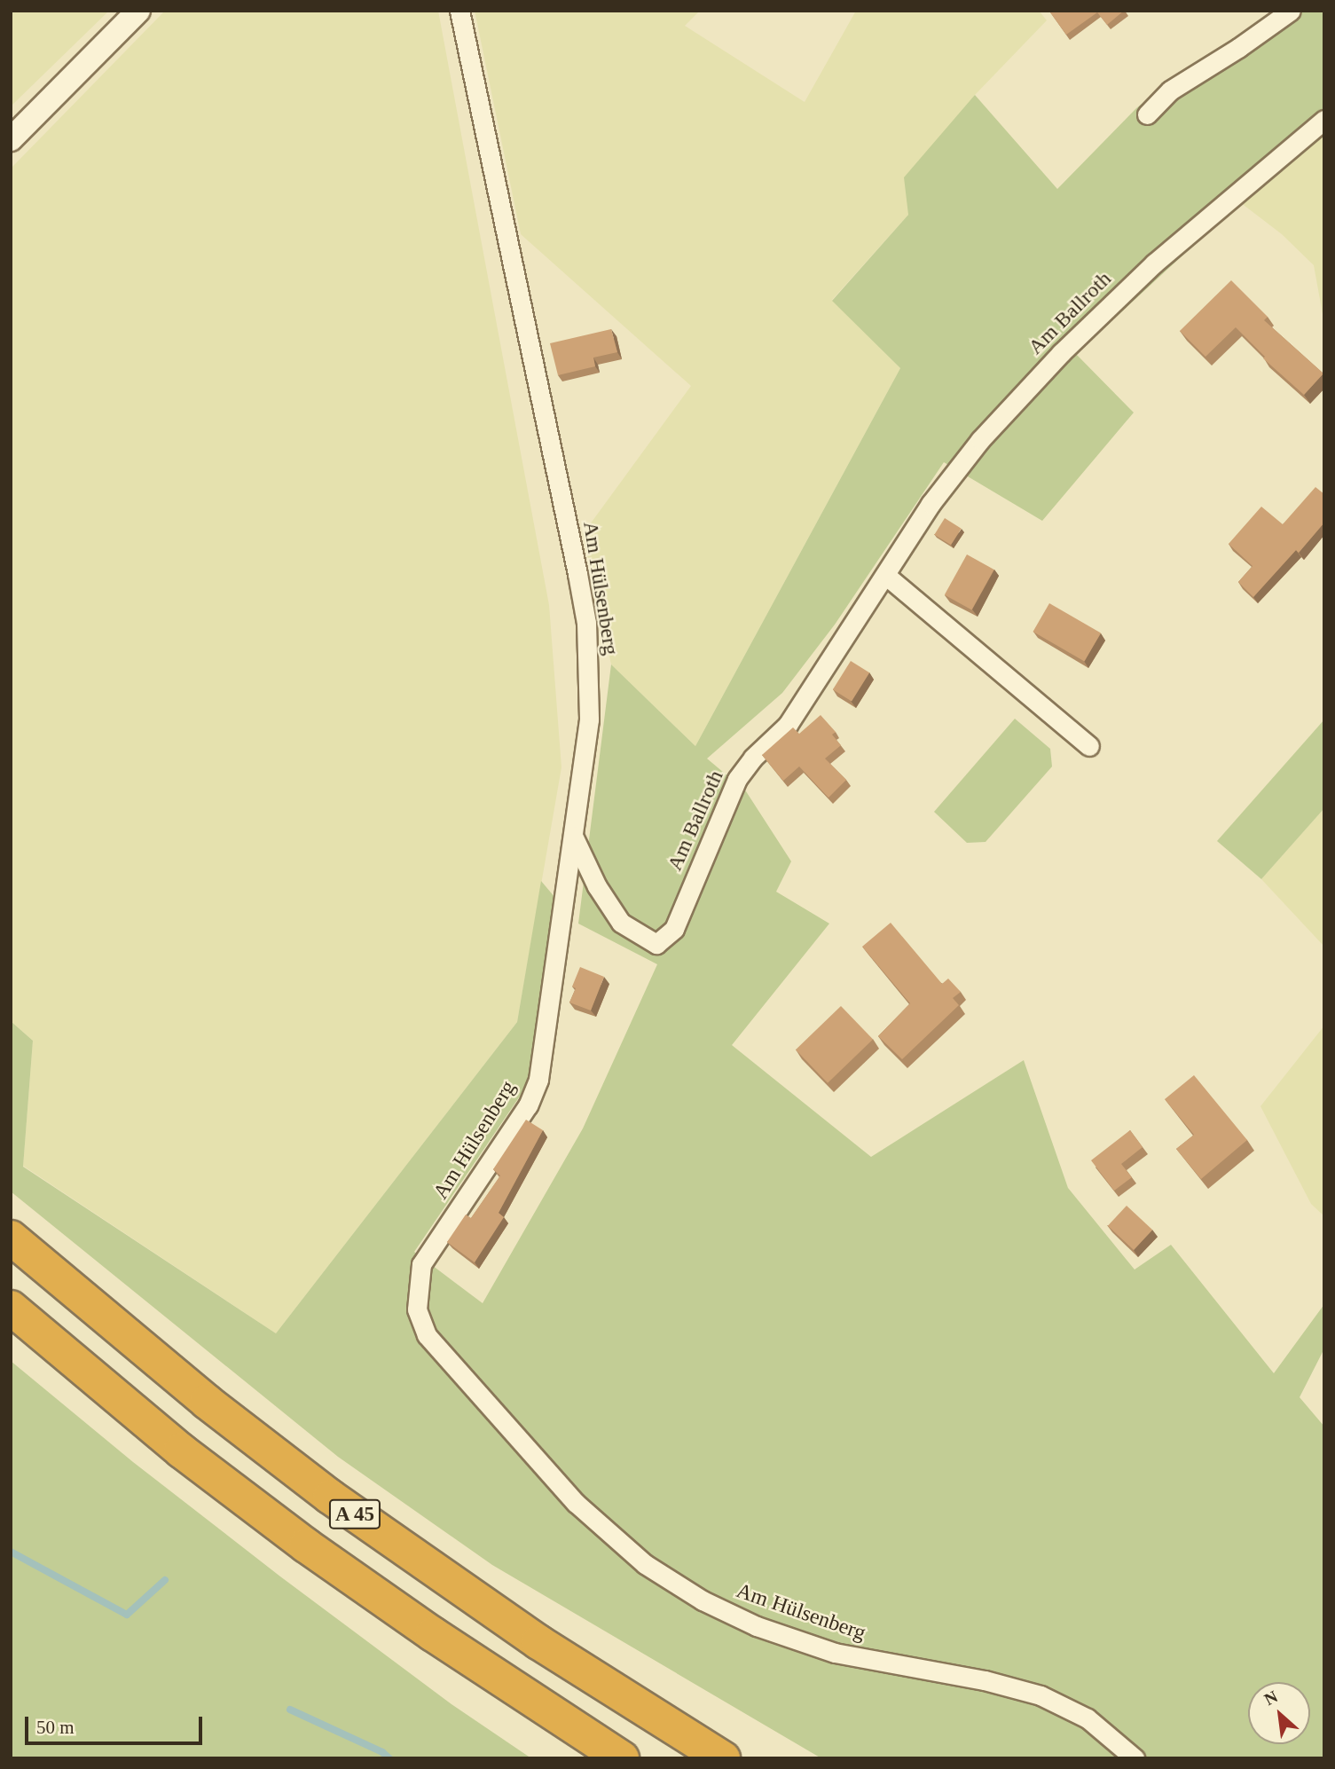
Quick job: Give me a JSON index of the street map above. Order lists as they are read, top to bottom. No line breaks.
{"streets":{"highway":["A 45"],"street":["Am Ballroth","Am Hülsenberg"]},"crossings":[["Am Ballroth","Am Hülsenberg"]],"scale_bar":"50 m","north":"top left"}
